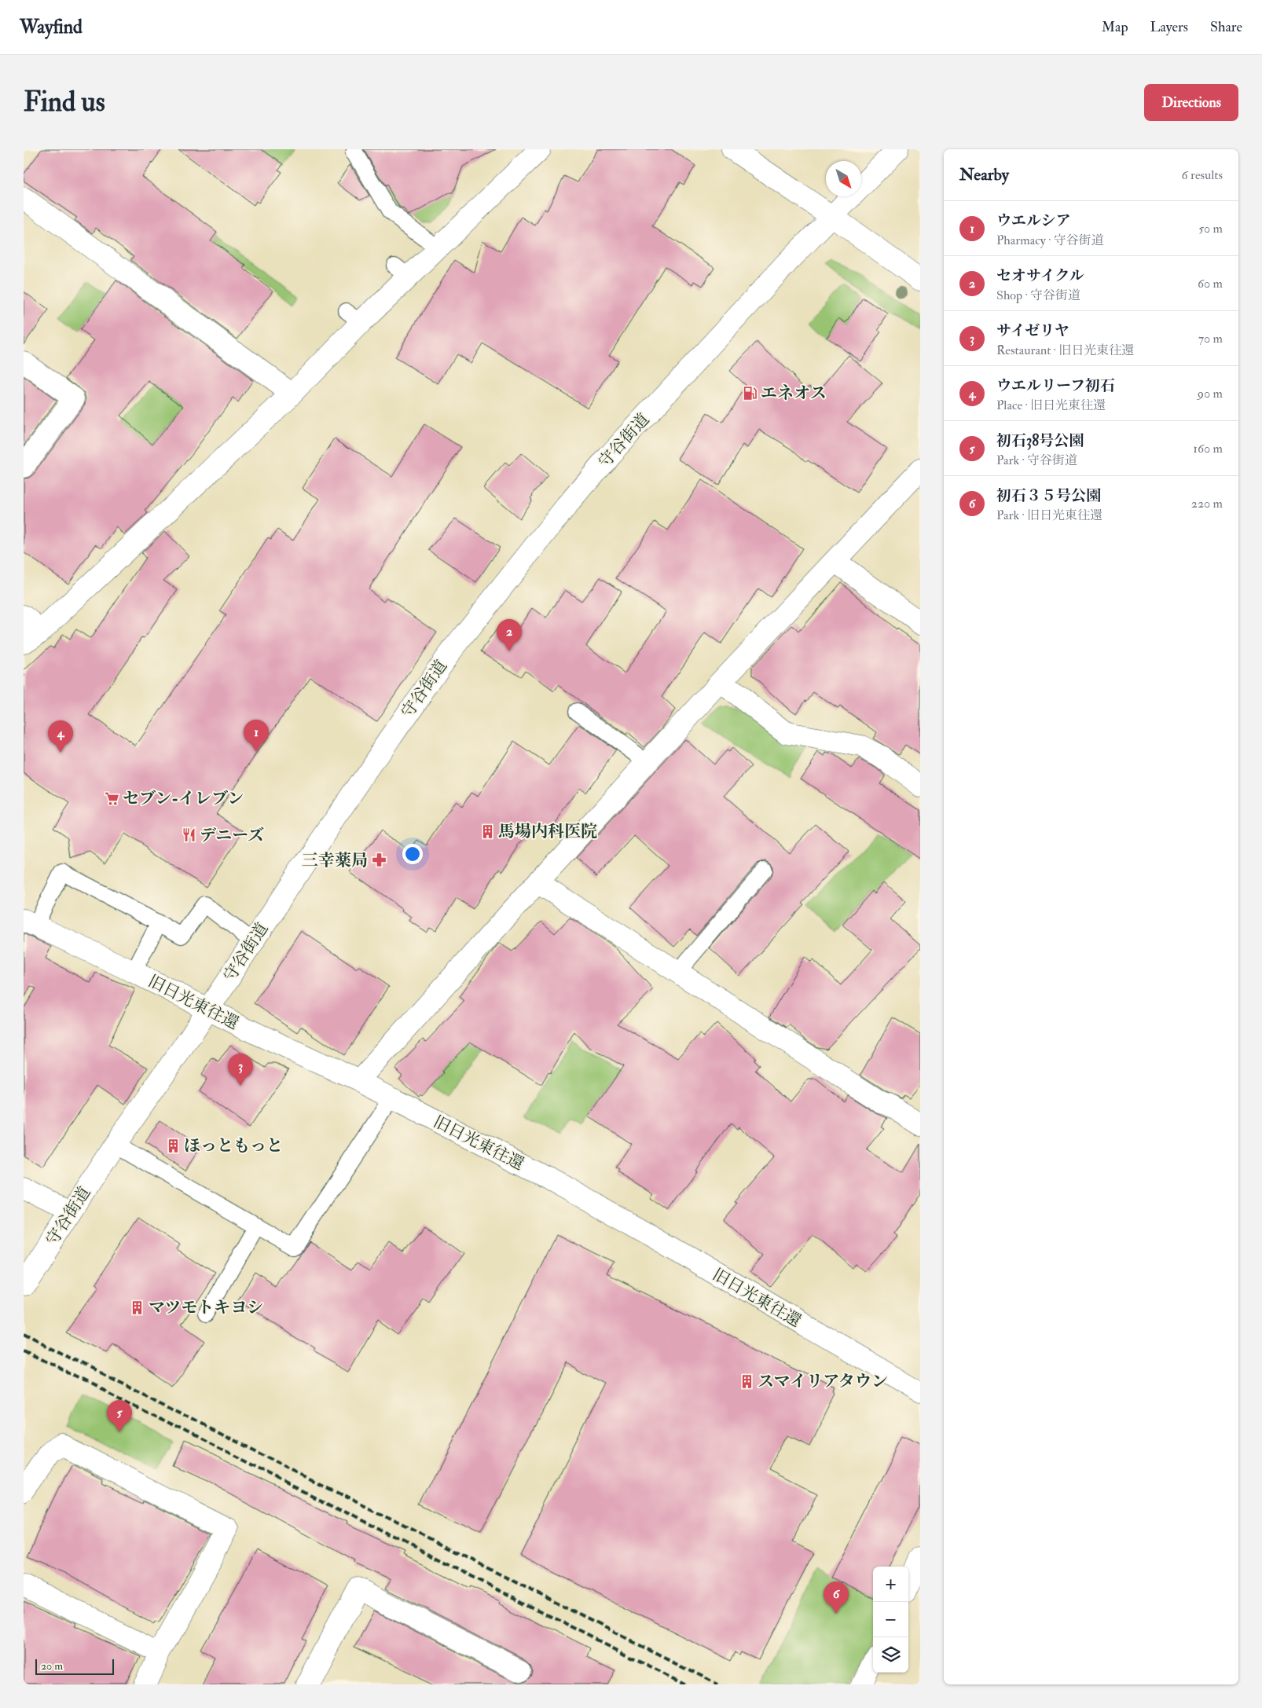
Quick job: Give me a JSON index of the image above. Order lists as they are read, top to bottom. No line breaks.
{"streets":{"street":["守谷街道","旧日光東往還"]},"crossings":[["守谷街道","旧日光東往還"]],"places":{"fuel station":["エネオス"],"supermarket":["セブン-イレブン"],"building":["馬場内科医院","ほっともっと","マツモトキヨシ","スマイリアタウン"],"restaurant":["デニーズ"],"pharmacy":["三幸薬局"]},"scale_bar":"20 m","north":"bottom right","page":{"header":"Wayfind","nav":["Map","Layers","Share"],"buttons":"Directions","title":"Find us","heading":["Nearby","6 results"],"list":[{"mark":"1","name":"ウエルシア","note":"Pharmacy · 守谷街道","value":"50 m"},{"mark":"2","name":"セオサイクル","note":"Shop · 守谷街道","value":"60 m"},{"mark":"3","name":"サイゼリヤ","note":"Restaurant · 旧日光東往還","value":"70 m"},{"mark":"4","name":"ウエルリーフ初石","note":"Place · 旧日光東往還","value":"90 m"},{"mark":"5","name":"初石38号公園","note":"Park · 守谷街道","value":"160 m"},{"mark":"6","name":"初石３５号公園","note":"Park · 旧日光東往還","value":"220 m"}],"pins":["2","1","4","3","5","6"],"map_buttons":["+","−"],"scale":"20 m"}}
